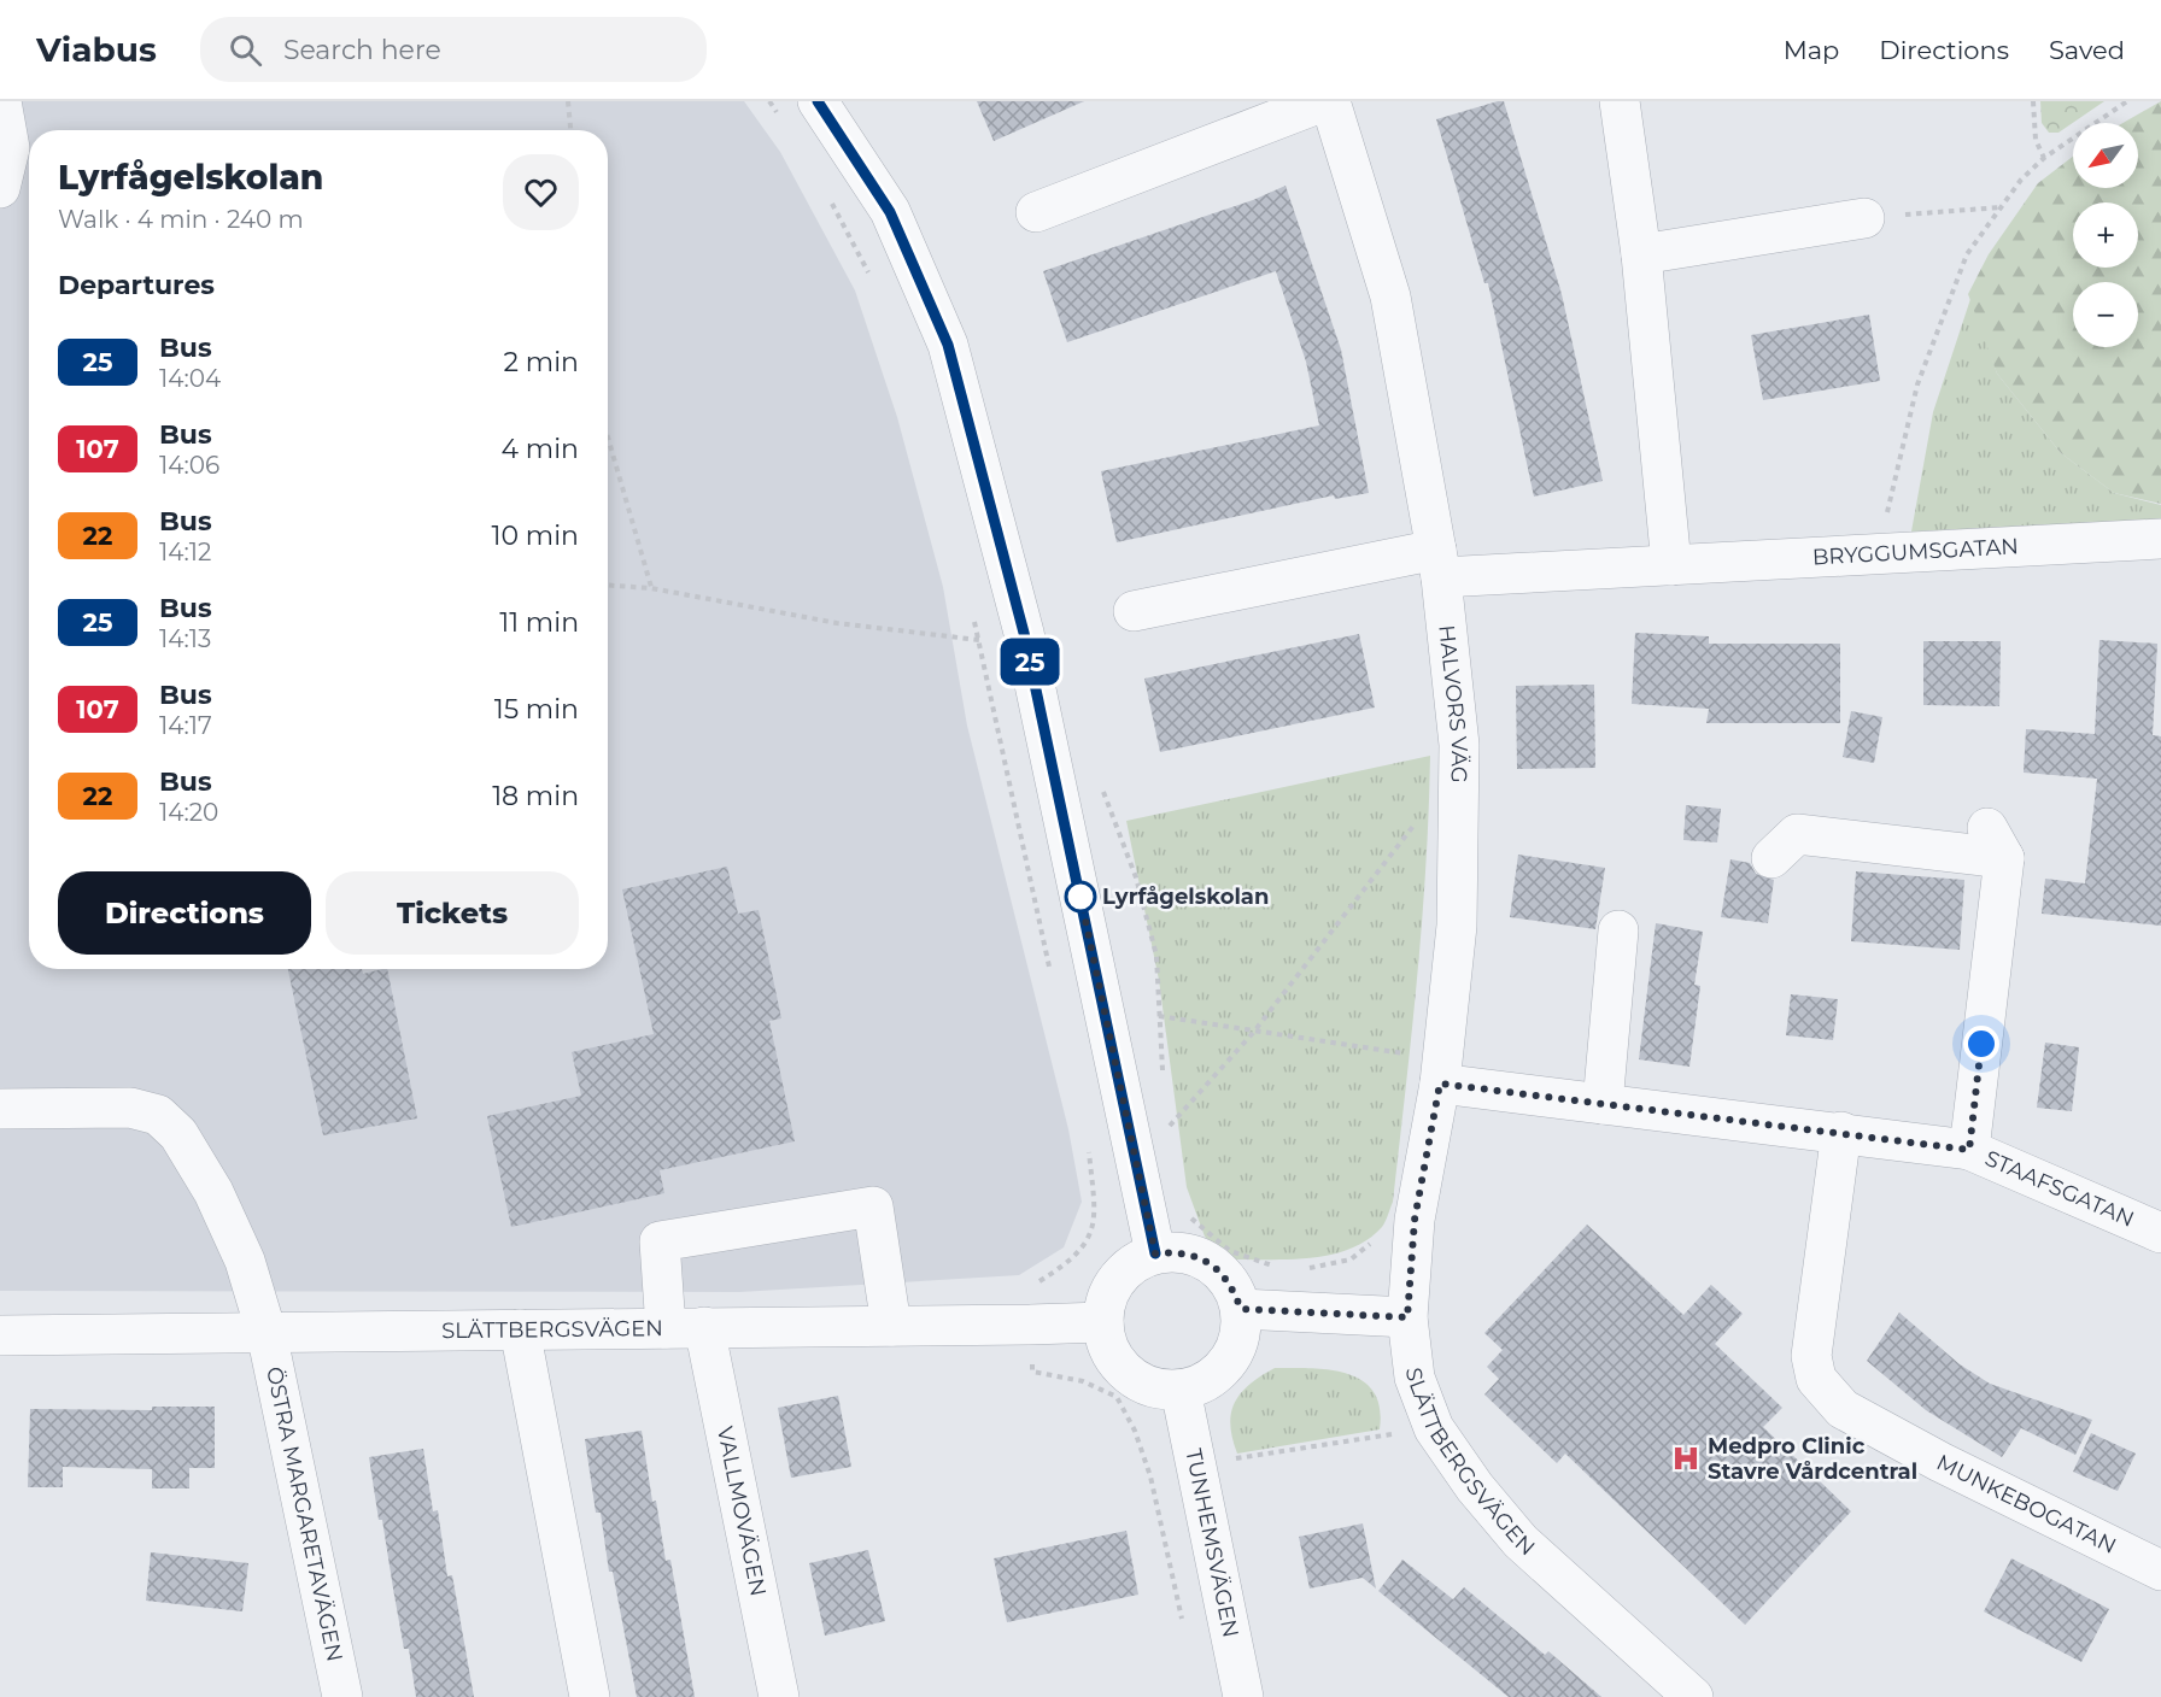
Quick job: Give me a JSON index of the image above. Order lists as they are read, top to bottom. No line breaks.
{"streets":{"street":["BRYGGUMSGATAN","HALVORS VÄG","STAAFSGATAN","SLÄTTBERGSVÄGEN","MUNKEBOGATAN","VALLMOVÄGEN","ÖSTRA MARGARETAVÄGEN","TUNHEMSVÄGEN"]},"crossings":[["BRYGGUMSGATAN","HALVORS VÄG"],["HALVORS VÄG","STAAFSGATAN"],["HALVORS VÄG","SLÄTTBERGSVÄGEN"],["STAAFSGATAN","MUNKEBOGATAN"],["SLÄTTBERGSVÄGEN","VALLMOVÄGEN"],["SLÄTTBERGSVÄGEN","ÖSTRA MARGARETAVÄGEN"],["SLÄTTBERGSVÄGEN","TUNHEMSVÄGEN"]],"places":{"other":["Lyrfågelskolan"],"hospital":["Medpro Clinic Stavre Vårdcentral"]},"lines":["bus line 25"],"north":"bottom left","page":{"header":"Viabus","search":"Search here","nav":["Map","Directions","Saved"],"on_map":"25","map_buttons":["+","−"],"heading":[["Lyrfågelskolan","Walk · 4 min · 240 m"],"Departures"],"list":[{"mark":"25","name":"Bus","note":"14:04","value":"2 min"},{"mark":"107","name":"Bus","note":"14:06","value":"4 min"},{"mark":"22","name":"Bus","note":"14:12","value":"10 min"},{"mark":"25","name":"Bus","note":"14:13","value":"11 min"},{"mark":"107","name":"Bus","note":"14:17","value":"15 min"},{"mark":"22","name":"Bus","note":"14:20","value":"18 min"}],"buttons":["Directions","Tickets"]}}
